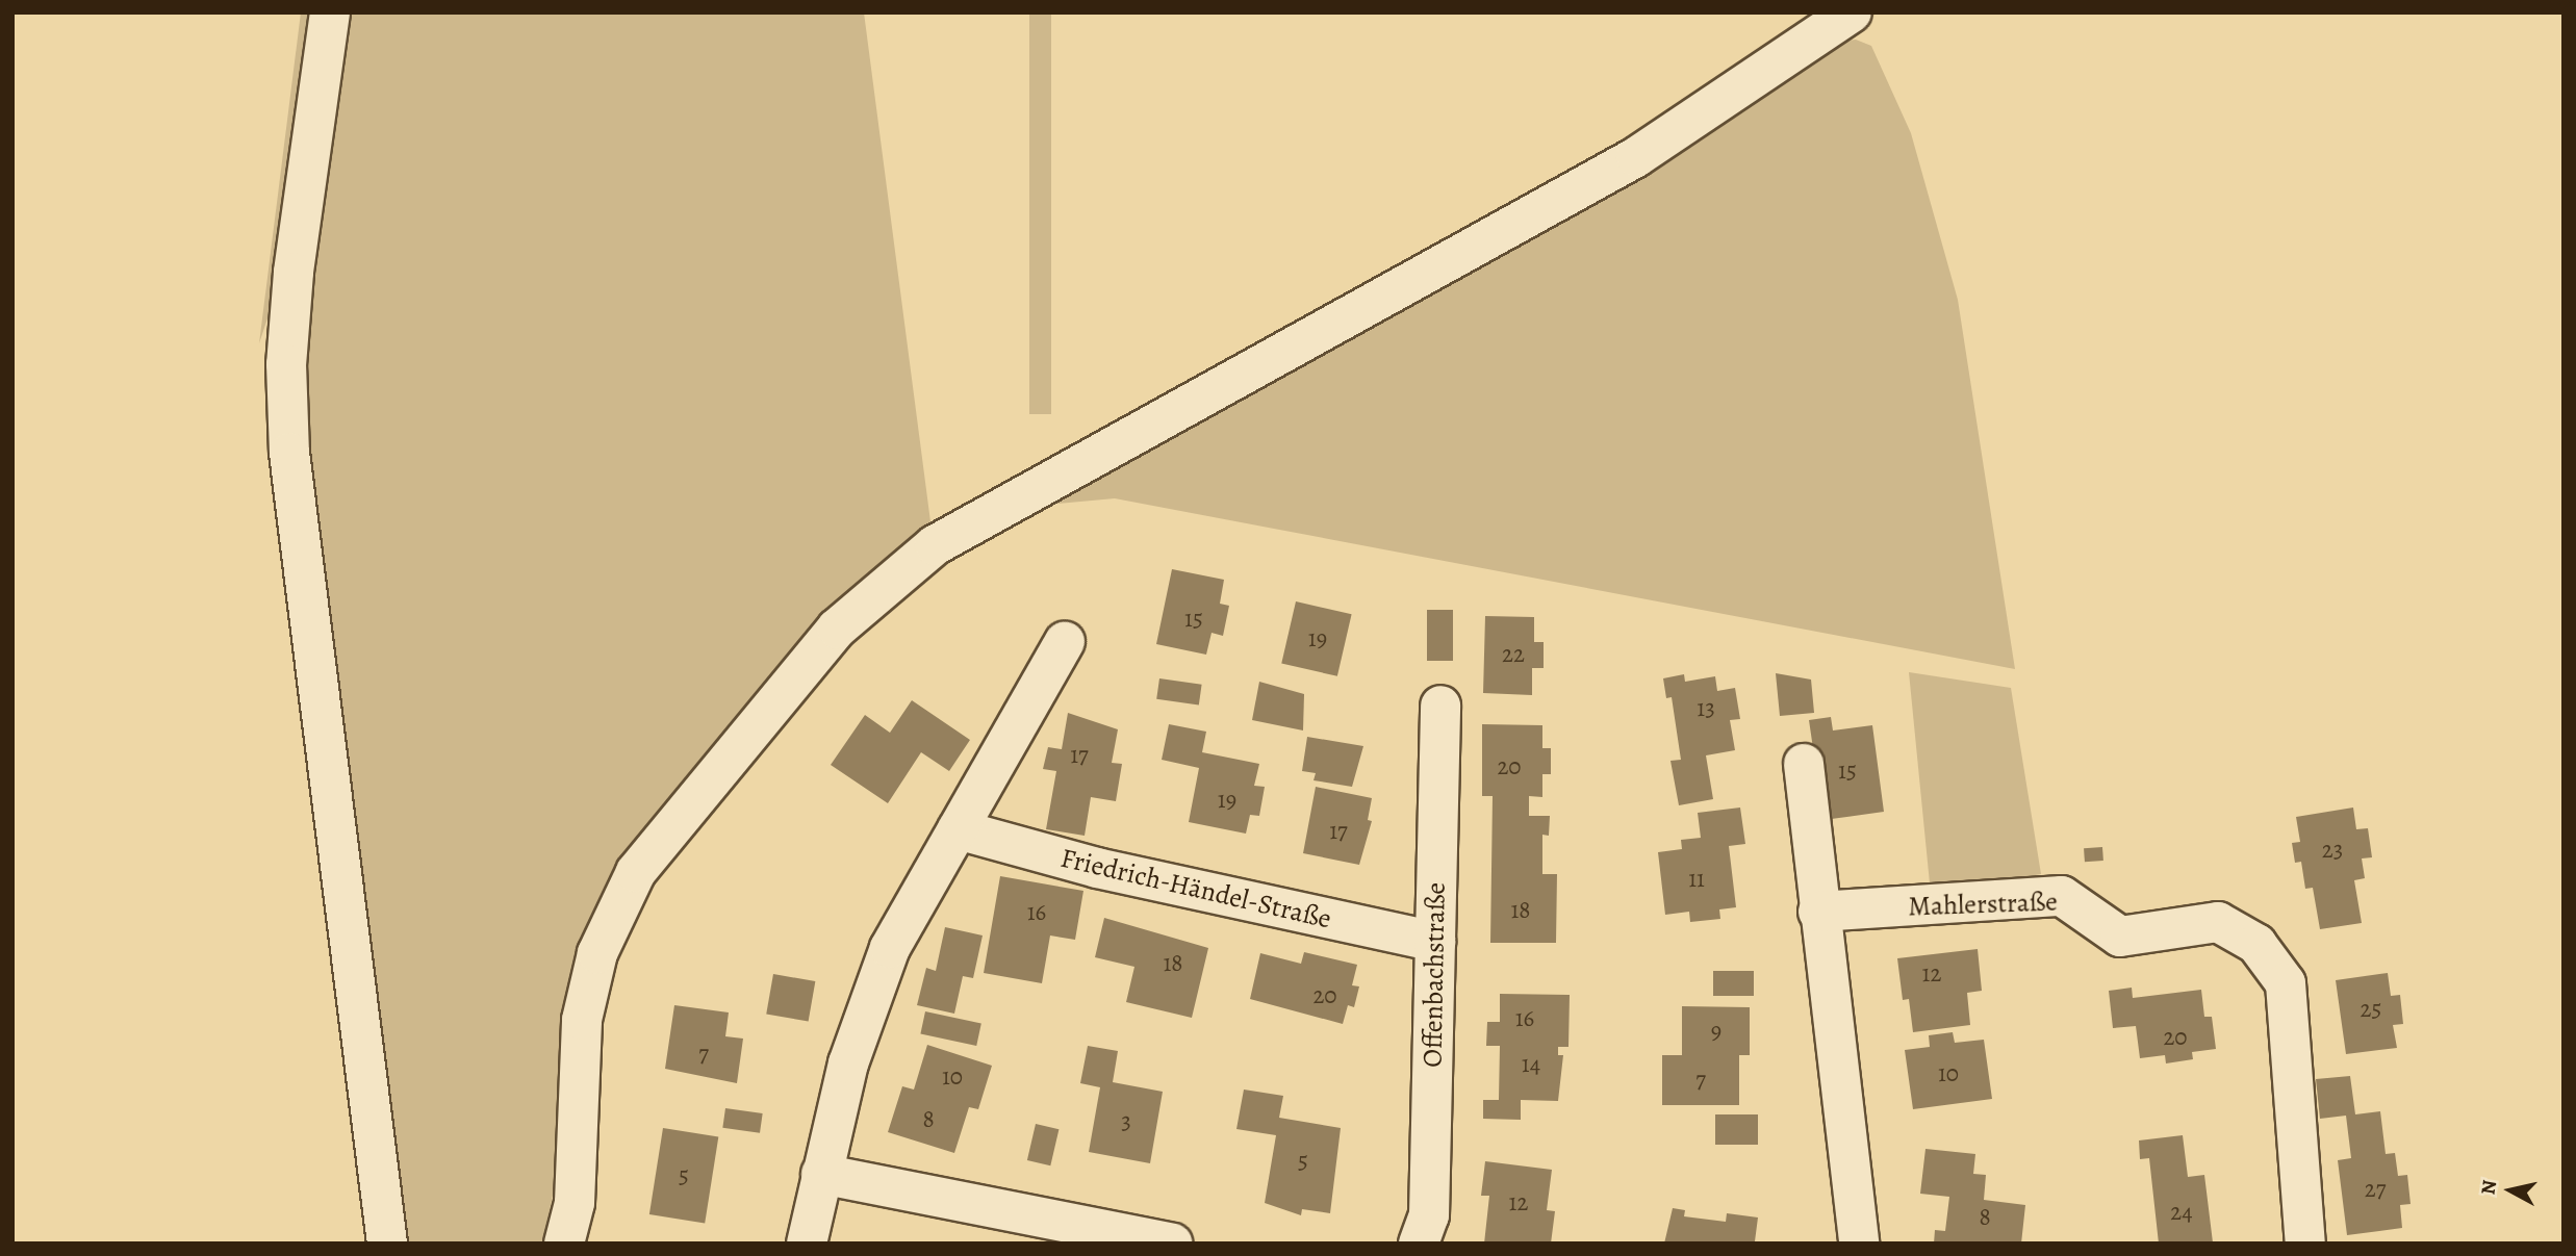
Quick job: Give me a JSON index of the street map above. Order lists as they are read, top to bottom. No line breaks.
{"streets":{"street":["Friedrich-Händel-Straße","Mahlerstraße","Offenbachstraße"]},"crossings":[["Friedrich-Händel-Straße","Offenbachstraße"]],"house_numbers":["15","19","22","13","17","20","15","19","17","23","11","18","16","18","12","20","25","16","9","20","7","14","10","10","7","8","3","5","5","27","12","24","8"],"north":"left"}
